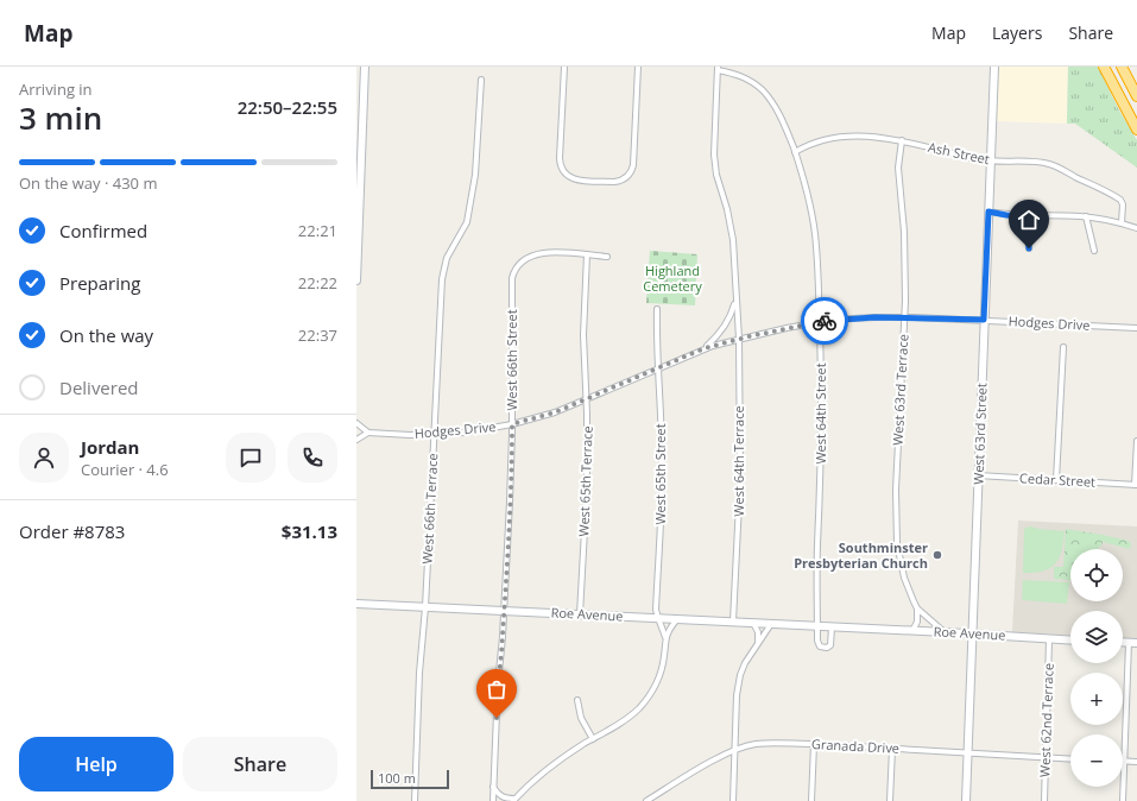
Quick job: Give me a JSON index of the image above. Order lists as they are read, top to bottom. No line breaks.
{"streets":{"main road":["West 63rd Street","Roe Avenue"],"street":["Ash Street","Hodges Drive","West 66th Street","West 63rd Terrace","West 64th Street","West 64th Terrace","West 65th Street","Cedar Street","West 65th Terrace","West 66th Terrace","West 62nd Terrace","Granada Drive"]},"crossings":[["Ash Street","West 63rd Terrace"],["Ash Street","West 64th Street"],["Ash Street","West 63rd Street"],["Hodges Drive","West 66th Street"],["Hodges Drive","West 63rd Terrace"],["Hodges Drive","West 64th Street"],["Hodges Drive","West 63rd Street"],["Hodges Drive","West 64th Terrace"],["Hodges Drive","West 65th Street"],["Hodges Drive","West 65th Terrace"],["Hodges Drive","West 66th Terrace"],["West 66th Street","West 65th Terrace"],["West 66th Street","Roe Avenue"],["West 63rd Terrace","Roe Avenue"],["West 64th Street","West 64th Terrace"],["West 64th Street","Roe Avenue"],["West 63rd Street","Cedar Street"],["West 63rd Street","Roe Avenue"],["West 63rd Street","Granada Drive"],["West 64th Terrace","Roe Avenue"],["West 65th Street","Roe Avenue"],["West 65th Terrace","Roe Avenue"],["West 66th Terrace","Roe Avenue"],["Roe Avenue","West 62nd Terrace"],["West 62nd Terrace","Granada Drive"]],"parks":["Highland Cemetery"],"places":["Southminster Presbyterian Church"],"scale_bar":"100 m","page":{"header":"Map","nav":["Map","Layers","Share"],"heading":["3 min","Arriving in","22:50–22:55"],"panel":["Jordan","Courier · 4.6","Order #8783","$31.13"],"bar":"On the way · 430 m","list":[["Confirmed","22:21"],["Preparing","22:22"],["On the way","22:37"],"Delivered"],"map_buttons":["+","−"],"buttons":["Help","Share"],"scale":"100 m"}}
